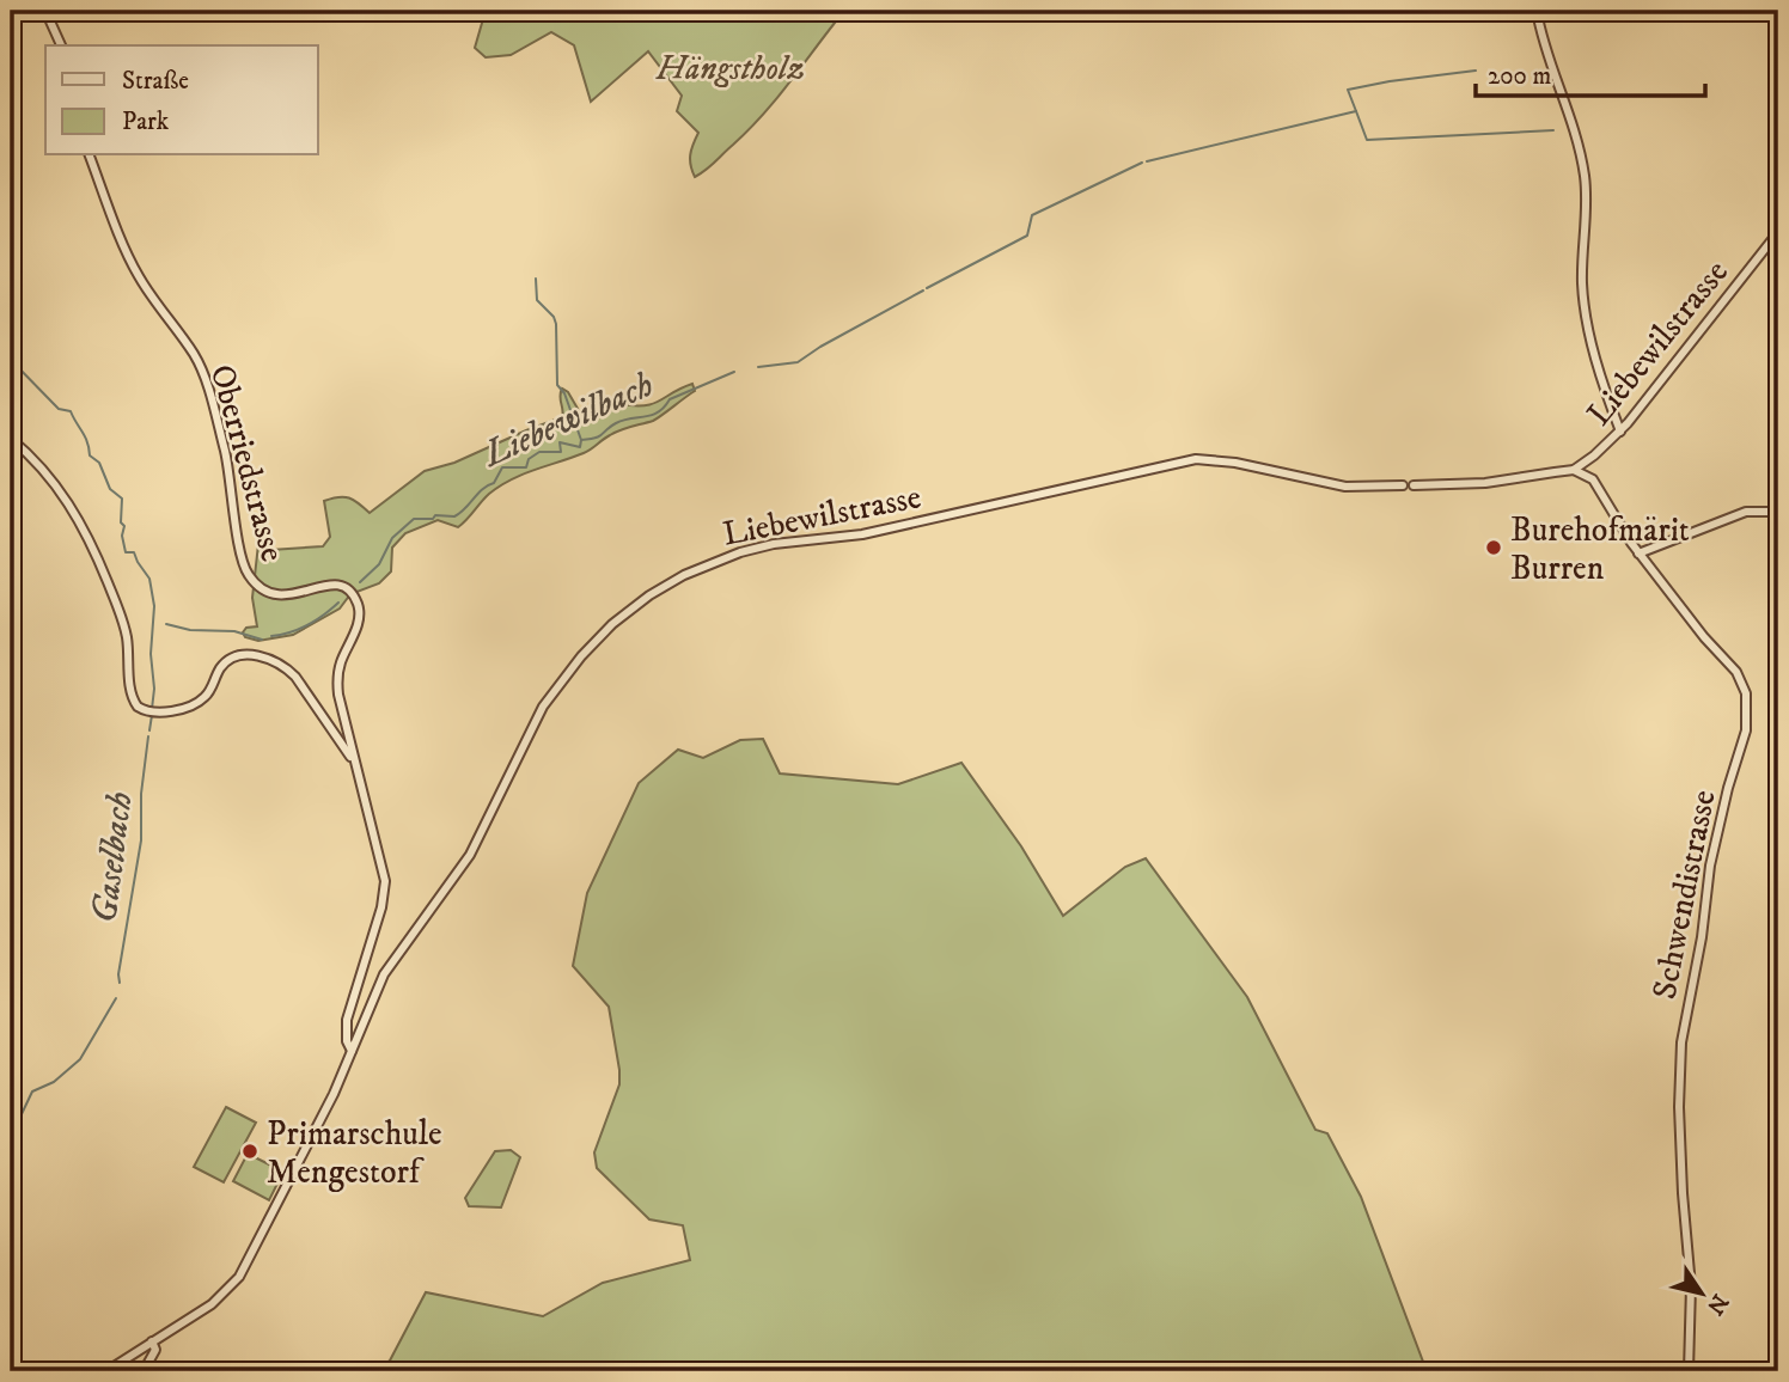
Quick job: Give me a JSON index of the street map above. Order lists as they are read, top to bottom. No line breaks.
{"streets":{"street":["Liebewilstrasse","Oberriedstrasse","Schwendistrasse"]},"crossings":[["Liebewilstrasse","Oberriedstrasse"]],"water":["Liebewilbach","Gaselbach"],"parks":["Hängstholz"],"places":["Burehofmärit Burren","Primarschule Mengestorf"],"legend":["Straße","Park"],"scale_bar":"200 m","north":"bottom right"}
